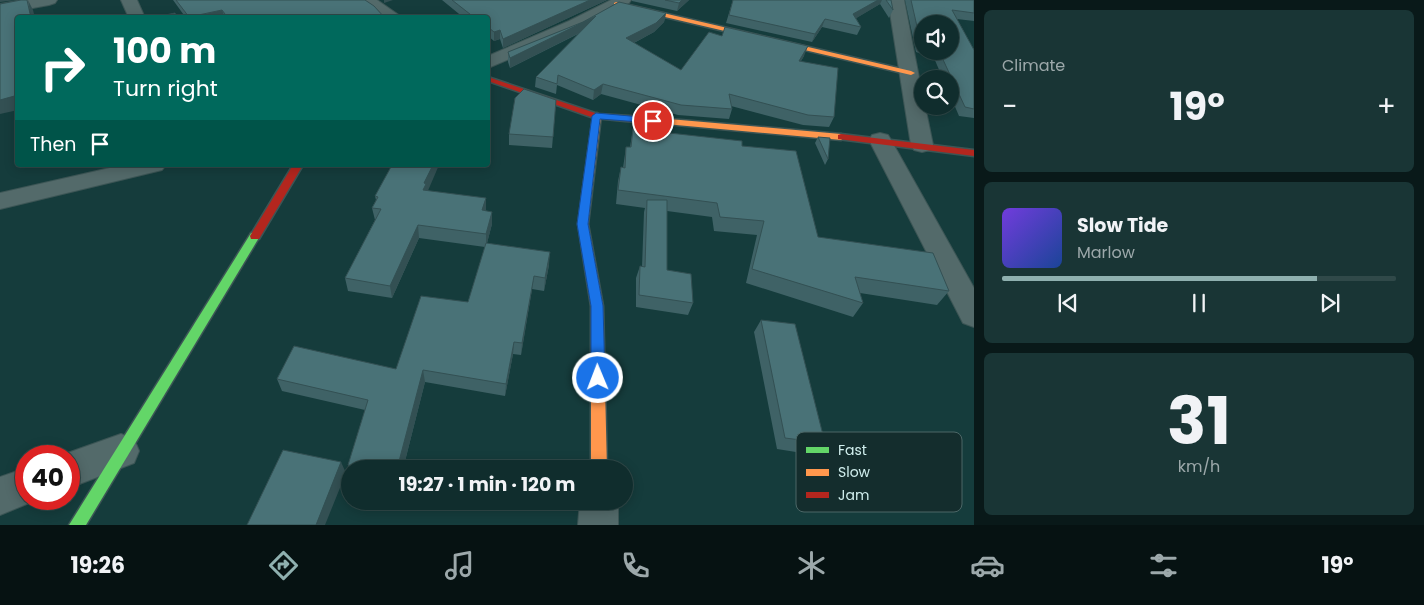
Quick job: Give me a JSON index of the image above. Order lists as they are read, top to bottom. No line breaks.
{"legend":["Fast","Slow","Jam"],"page":{"tile":["Climate",["31","km/h"]],"turn":["100 m","Turn right"],"heat":["−","19°","+"],"then":"Then","song":["Slow Tide","Marlow"],"limit":"40","trip":"19:27 · 1 min · 120 m","tabs":["19:26","19°"]}}
